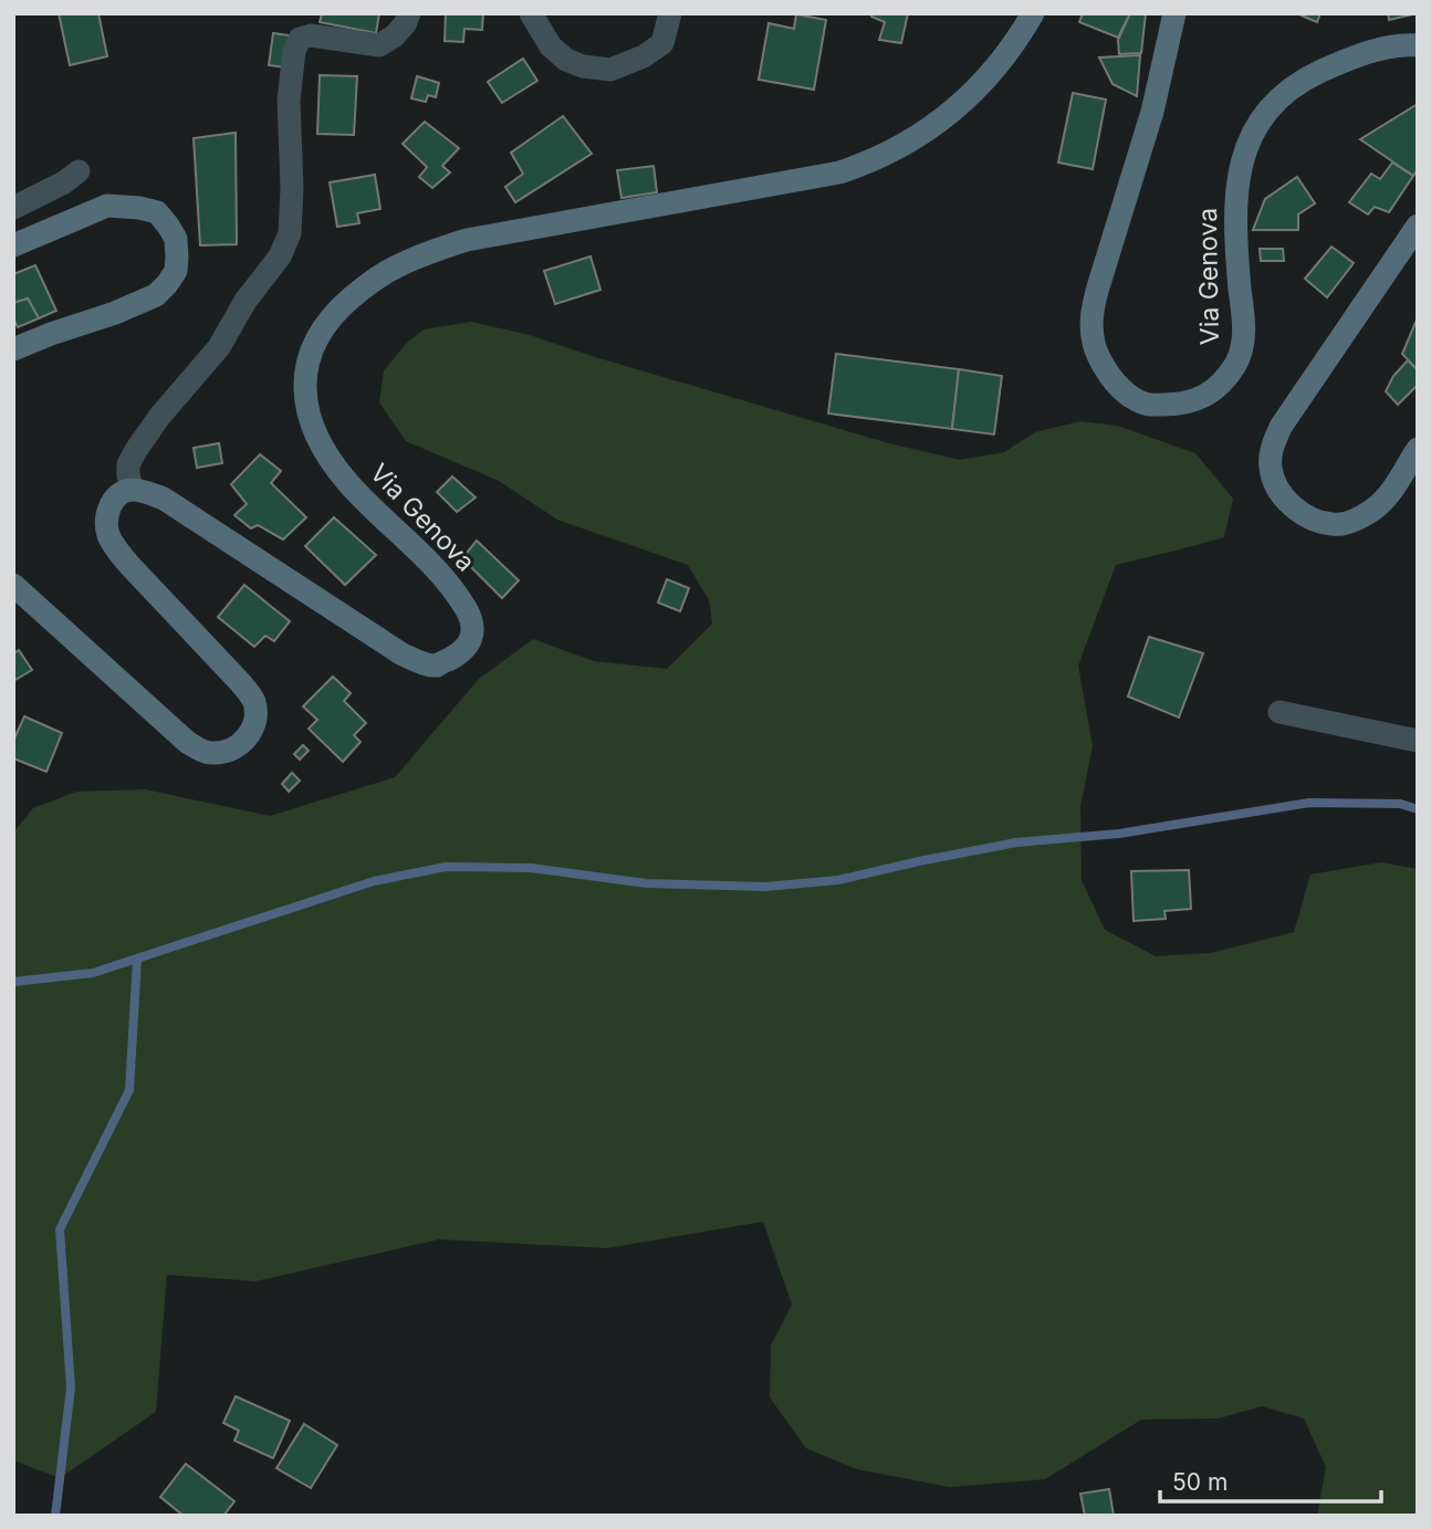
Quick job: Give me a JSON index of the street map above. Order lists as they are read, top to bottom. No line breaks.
{"streets":{"main road":["Via Genova"]},"scale_bar":"50 m"}
